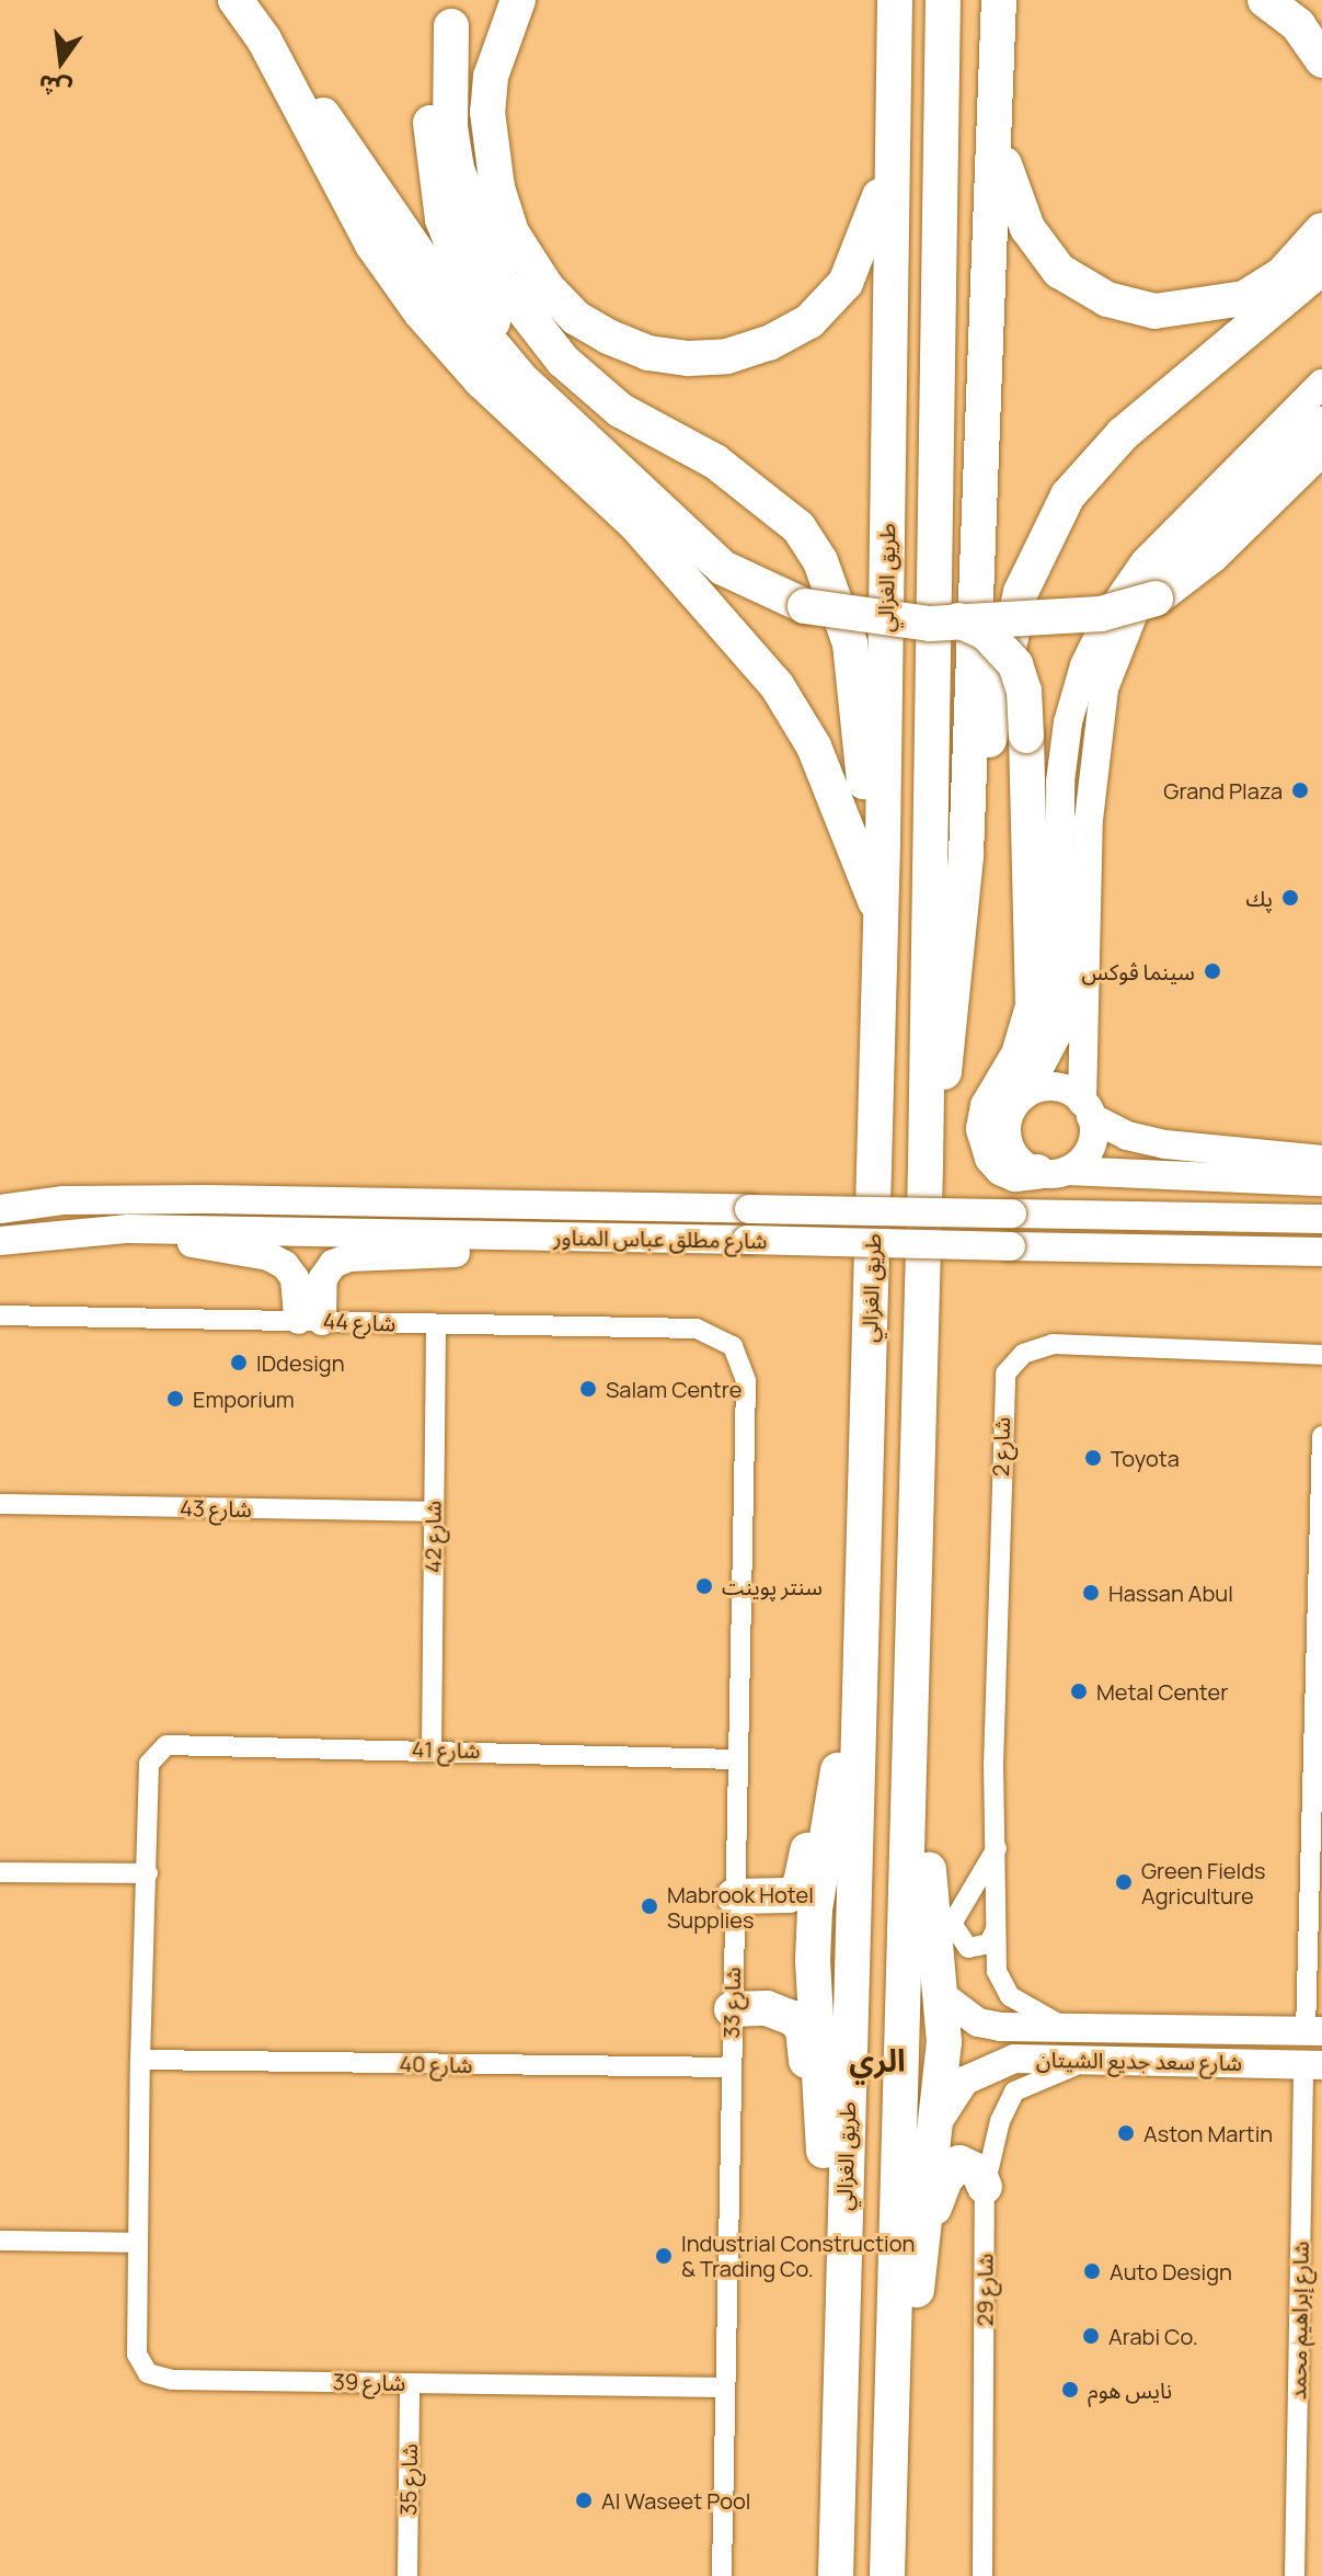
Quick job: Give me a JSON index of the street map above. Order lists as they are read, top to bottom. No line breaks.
{"streets":{"highway":["طريق الغزالي"],"street":["شارع مطلق عباس المناور","شارع 44","شارع 2","شارع 43","شارع 42","شارع 41","شارع 33","شارع سعد جديع الشيتان","شارع 40","شارع 29","شارع إبراهيم محمد","شارع 39","شارع 35"]},"crossings":[["شارع 44","شارع 42"],["شارع 44","شارع 33"],["شارع 2","شارع سعد جديع الشيتان"],["شارع 43","شارع 42"],["شارع 42","شارع 41"],["شارع 41","شارع 33"],["شارع 41","شارع 39"],["شارع 33","شارع 40"],["شارع 33","شارع 39"],["شارع سعد جديع الشيتان","شارع 29"],["شارع سعد جديع الشيتان","شارع إبراهيم محمد"],["شارع 40","شارع 39"],["شارع 39","شارع 35"]],"districts":["الري"],"places":["Grand Plaza","پك","سينما ڤوكس","IDdesign","Salam Centre","Emporium","Toyota","سنتر پوينت","Hassan Abul","Metal Center","Green Fields Agriculture","Mabrook Hotel Supplies","Aston Martin","Industrial Construction & Trading Co.","Auto Design","Arabi Co.","نايس هوم","Al Waseet Pool"],"north":"bottom"}
